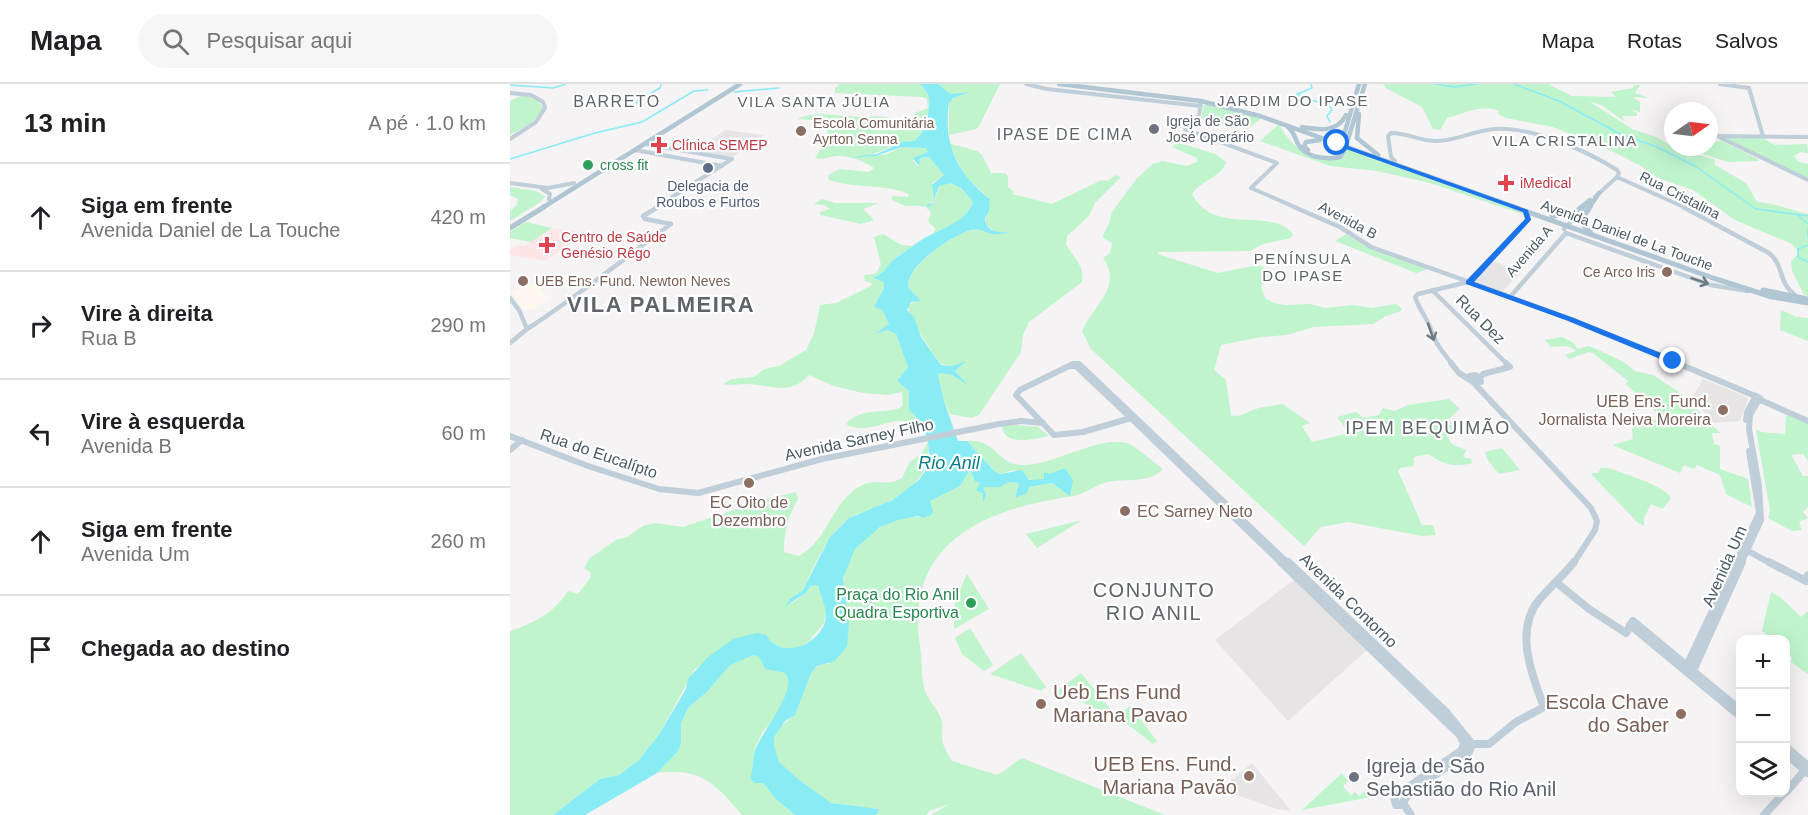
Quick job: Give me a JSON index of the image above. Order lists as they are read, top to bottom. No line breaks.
{"streets":{"main road":["Avenida Daniel de La Touche"],"street":["Rua Cristalina","Avenida B","Avenida A","Rua Dez","Avenida Sarney Filho","Rua do Eucalípto","Avenida Um","Avenida Contorno"]},"crossings":[["Rua Cristalina","Avenida Daniel de La Touche"],["Rua Cristalina","Avenida A"],["Avenida B","Avenida Daniel de La Touche"],["Avenida B","Avenida A"],["Avenida Daniel de La Touche","Avenida A"],["Avenida Sarney Filho","Rua do Eucalípto"],["Avenida Sarney Filho","Avenida Contorno"]],"districts":["BARRETO","JARDIM DO IPASE","VILA SANTA JÚLIA","IPASE DE CIMA","VILA CRISTALINA","PENÍNSULA DO IPASE","VILA PALMEIRA","IPEM BEQUIMÃO","CONJUNTO RIO ANIL"],"water":["Rio Anil"],"places":{"other":["Igreja de São José Operário","Escola Comunitária Ayrton Senna","cross fit","Delegacia de Roubos e Furtos","Ce Arco Iris","UEB Ens. Fund. Newton Neves","UEB Ens. Fund. Jornalista Neiva Moreira","EC Oito de Dezembro","EC Sarney Neto","Praça do Rio Anil Quadra Esportiva","Ueb Ens Fund Mariana Pavao","Escola Chave do Saber","UEB Ens. Fund. Mariana Pavão","Igreja de São Sebastião do Rio Anil"],"health":["Clínica SEMEP","iMedical","Centro de Saúde Genésio Rêgo"]},"north":"right","page":{"header":"Mapa","search":"Pesquisar aqui","nav":["Mapa","Rotas","Salvos"],"heading":["13 min","A pé · 1.0 km"],"list":[["Siga em frente","Avenida Daniel de La Touche","420 m"],["Vire à direita","Rua B","290 m"],["Vire à esquerda","Avenida B","60 m"],["Siga em frente","Avenida Um","260 m"],"Chegada ao destino"],"map_buttons":["+","−"]}}
